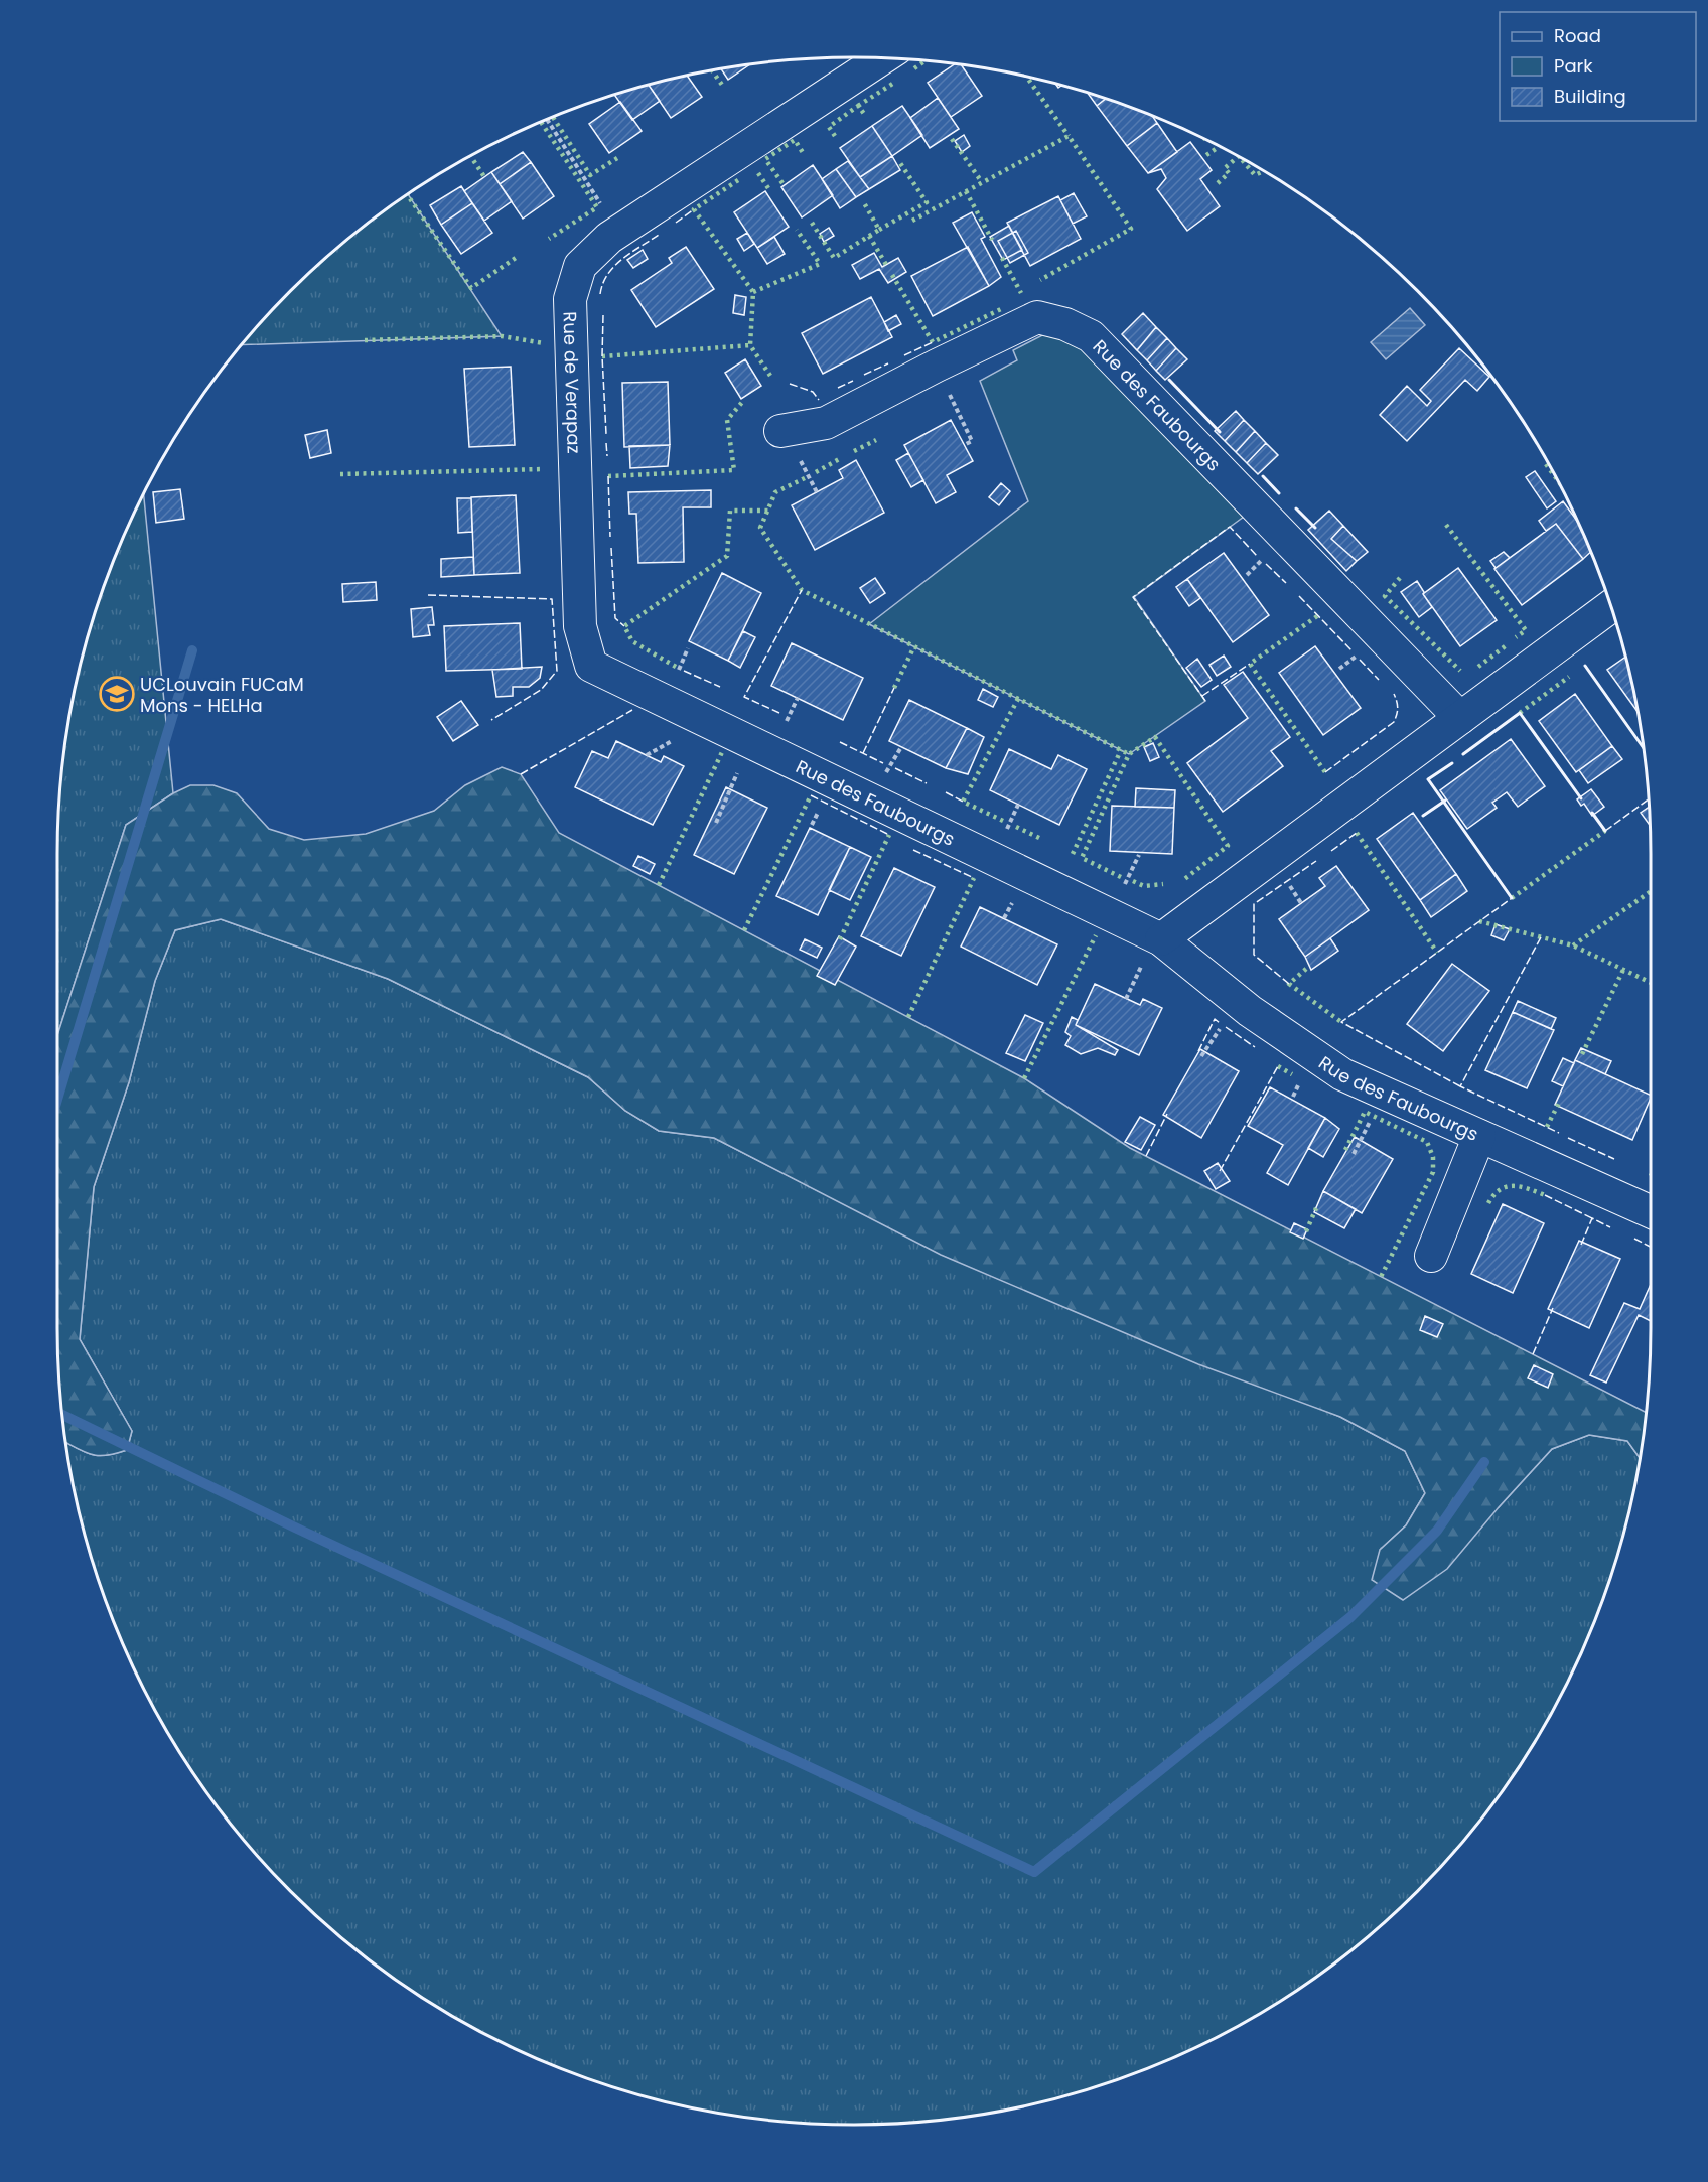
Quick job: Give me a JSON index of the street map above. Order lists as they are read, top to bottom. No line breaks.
{"streets":{"street":["Rue de Verapaz","Rue des Faubourgs"]},"crossings":[["Rue de Verapaz","Rue des Faubourgs"]],"places":{"school or university":["UCLouvain FUCaM Mons - HELHa"]},"legend":["Road","Park","Building"]}
